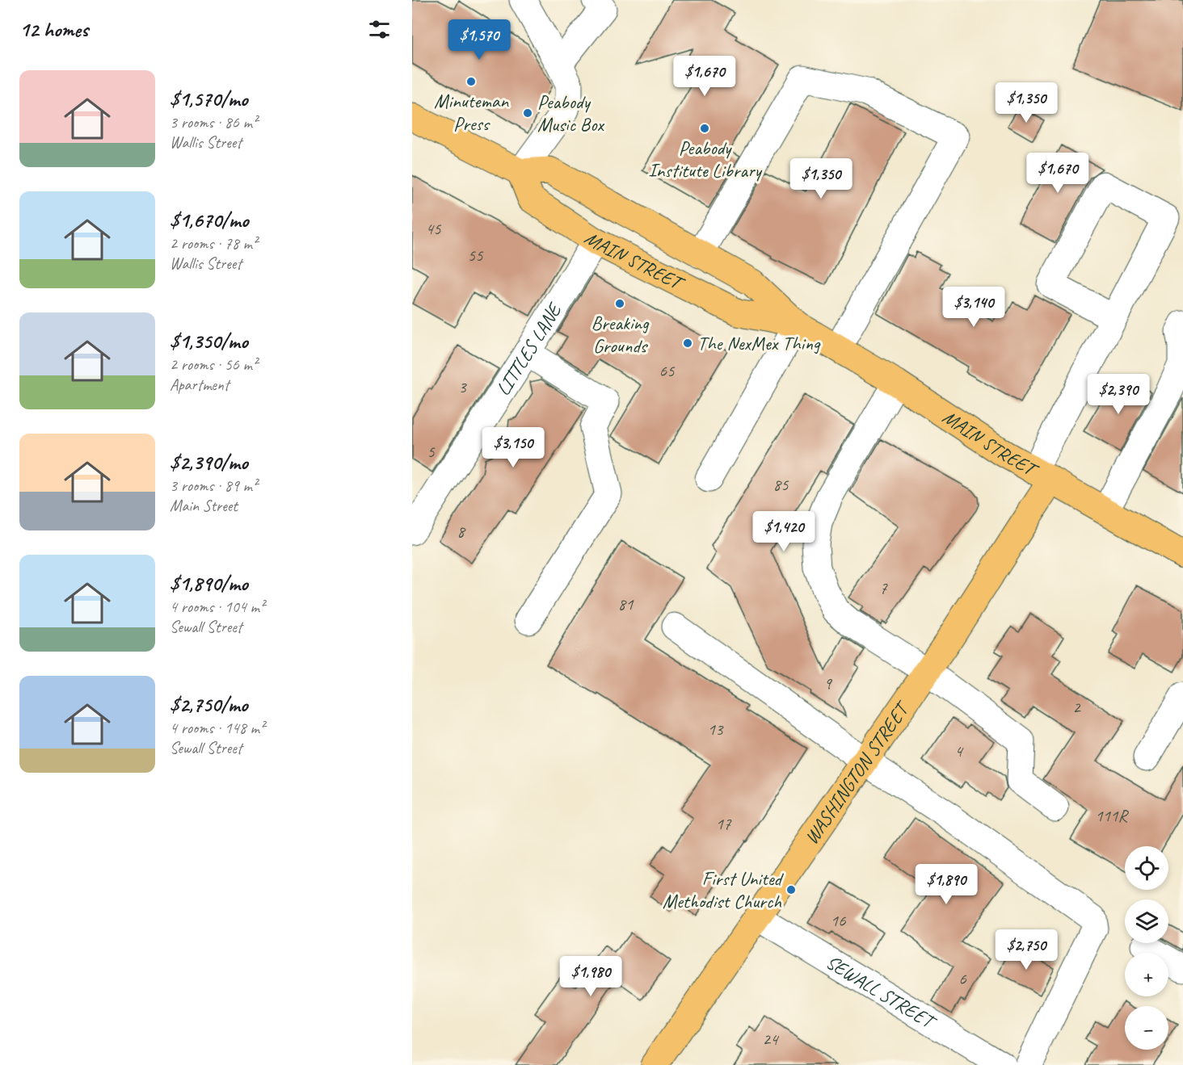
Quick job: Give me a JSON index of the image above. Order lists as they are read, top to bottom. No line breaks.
{"streets":{"main road":["MAIN STREET","WASHINGTON STREET"],"street":["LITTLES LANE","SEWALL STREET"]},"crossings":[["MAIN STREET","LITTLES LANE"],["MAIN STREET","WASHINGTON STREET"],["WASHINGTON STREET","SEWALL STREET"]],"places":["Minuteman Press","Peabody Music Box","Peabody Institute Library","Breaking Grounds","The NexMex Thing","First United Methodist Church"],"house_numbers":["45","55","65","3","5","85","8","7","81","9","2","13","4","111R","17","16","6","24"],"page":{"heading":"12 homes","price":["$1,570","$1,670","$1,350","$1,670","$1,350","$3,140","$2,390","$3,150","$1,420","$1,890","$2,750","$1,980"],"list":[{"name":"$1,570/mo","note":"3 rooms · 86 m² · Wallis Street"},{"name":"$1,670/mo","note":"2 rooms · 78 m² · Wallis Street"},{"name":"$1,350/mo","note":"2 rooms · 56 m² · Apartment"},{"name":"$2,390/mo","note":"3 rooms · 89 m² · Main Street"},{"name":"$1,890/mo","note":"4 rooms · 104 m² · Sewall Street"},{"name":"$2,750/mo","note":"4 rooms · 148 m² · Sewall Street"}],"map_buttons":["+","−"]}}
